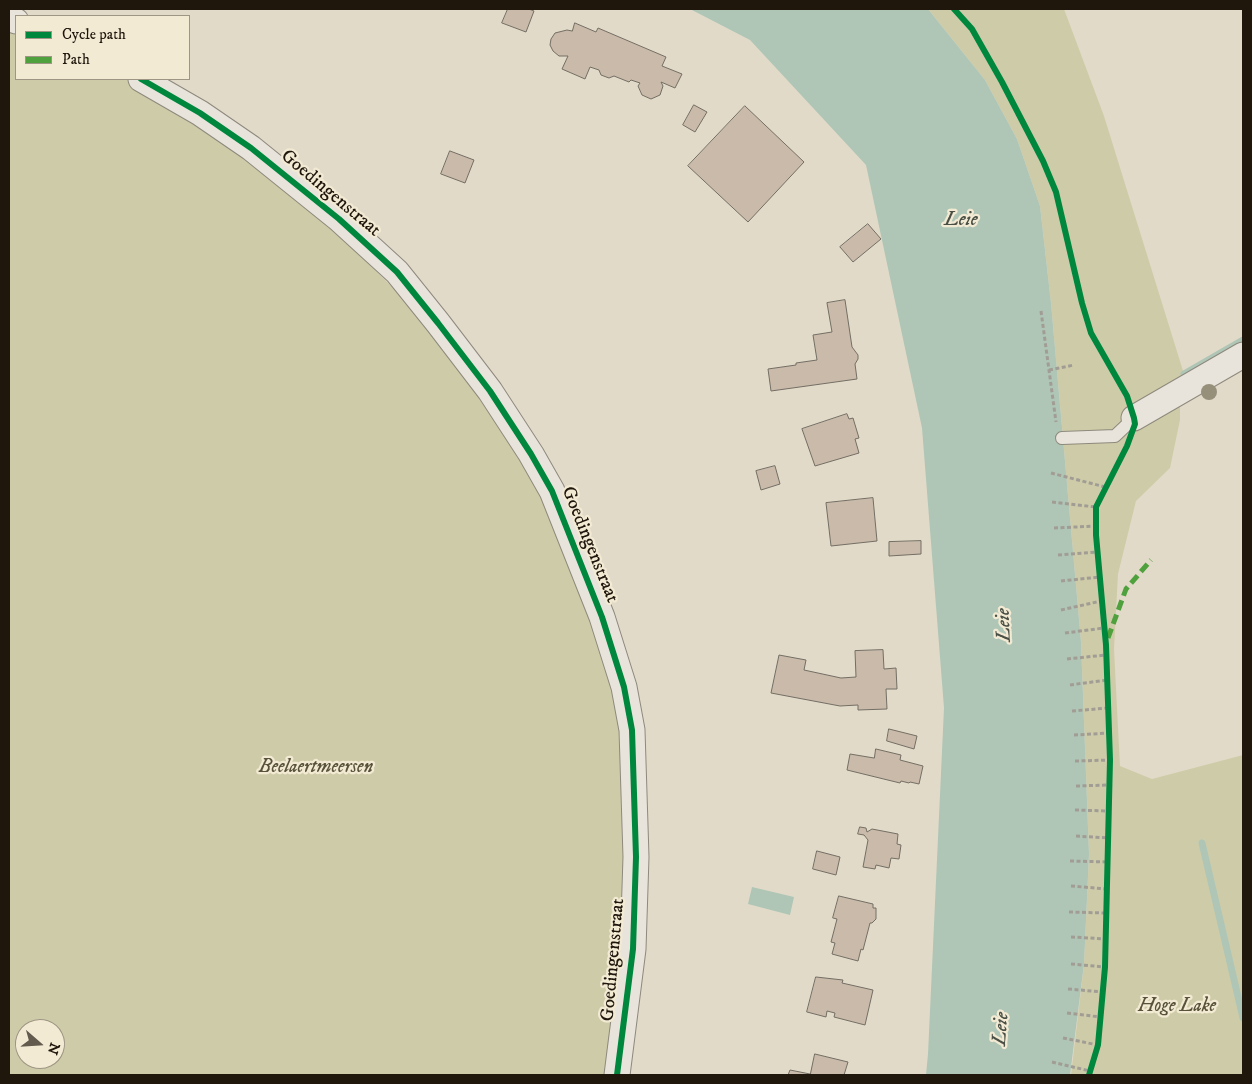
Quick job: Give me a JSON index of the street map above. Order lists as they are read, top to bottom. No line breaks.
{"streets":{"street":["Goedingenstraat"]},"water":["Leie"],"parks":["Beelaertmeersen","Hoge Lake"],"legend":["Cycle path","Path"],"north":"right"}
